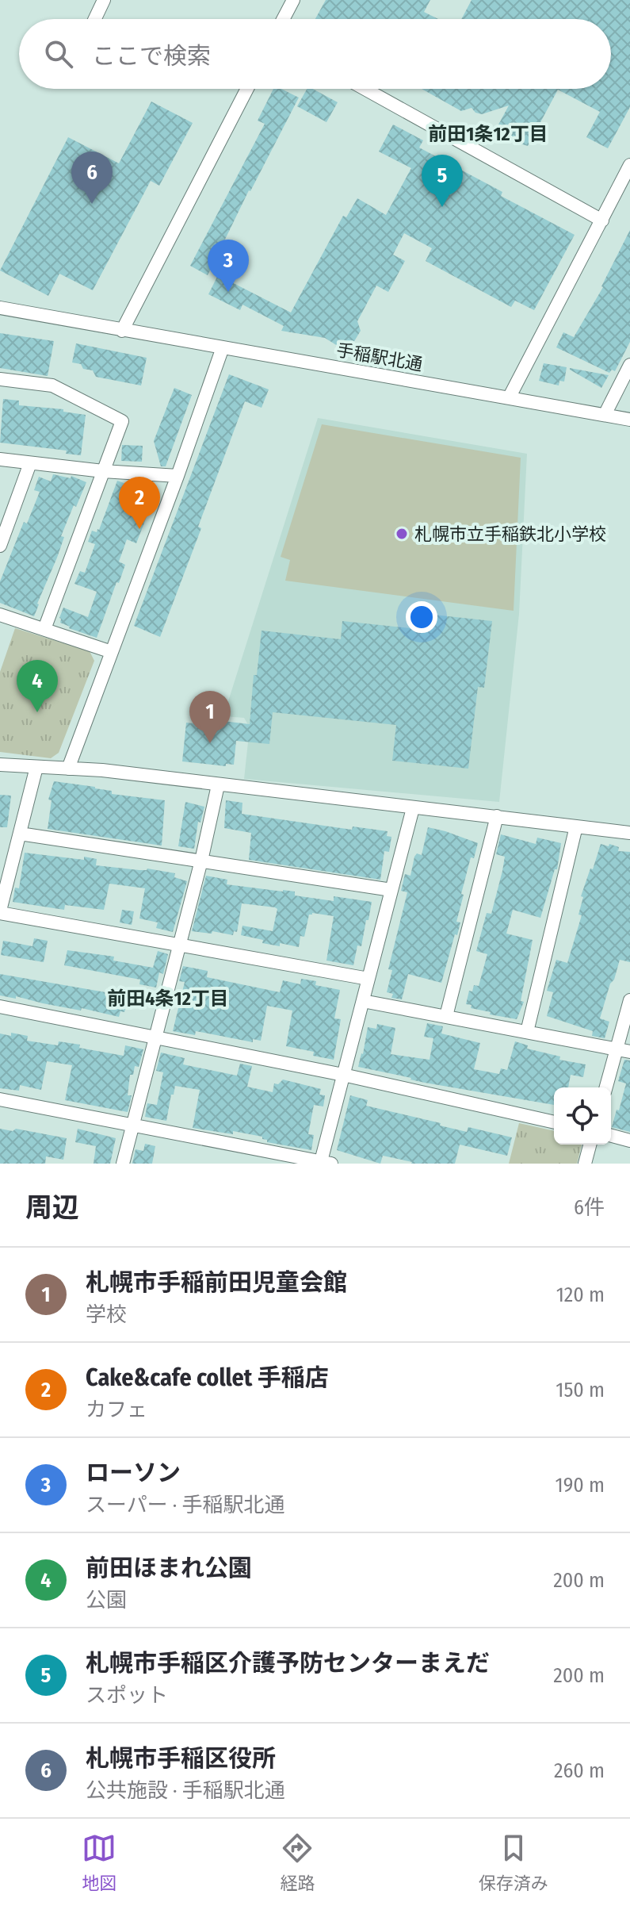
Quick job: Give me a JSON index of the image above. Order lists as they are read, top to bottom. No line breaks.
{"streets":{"street":["手稲駅北通"]},"districts":["前田1条12丁目","前田4条12丁目"],"places":["札幌市立手稲鉄北小学校"],"page":{"search":"ここで検索","pins":["6","5","3","2","4","1"],"heading":["周辺","6件"],"list":[{"mark":"1","name":"札幌市手稲前田児童会館","note":"学校","value":"120 m"},{"mark":"2","name":"Cake&cafe collet 手稲店","note":"カフェ","value":"150 m"},{"mark":"3","name":"ローソン","note":"スーパー · 手稲駅北通","value":"190 m"},{"mark":"4","name":"前田ほまれ公園","note":"公園","value":"200 m"},{"mark":"5","name":"札幌市手稲区介護予防センターまえだ","note":"スポット","value":"200 m"},{"mark":"6","name":"札幌市手稲区役所","note":"公共施設 · 手稲駅北通","value":"260 m"}],"nav":["地図","経路","保存済み"]}}
